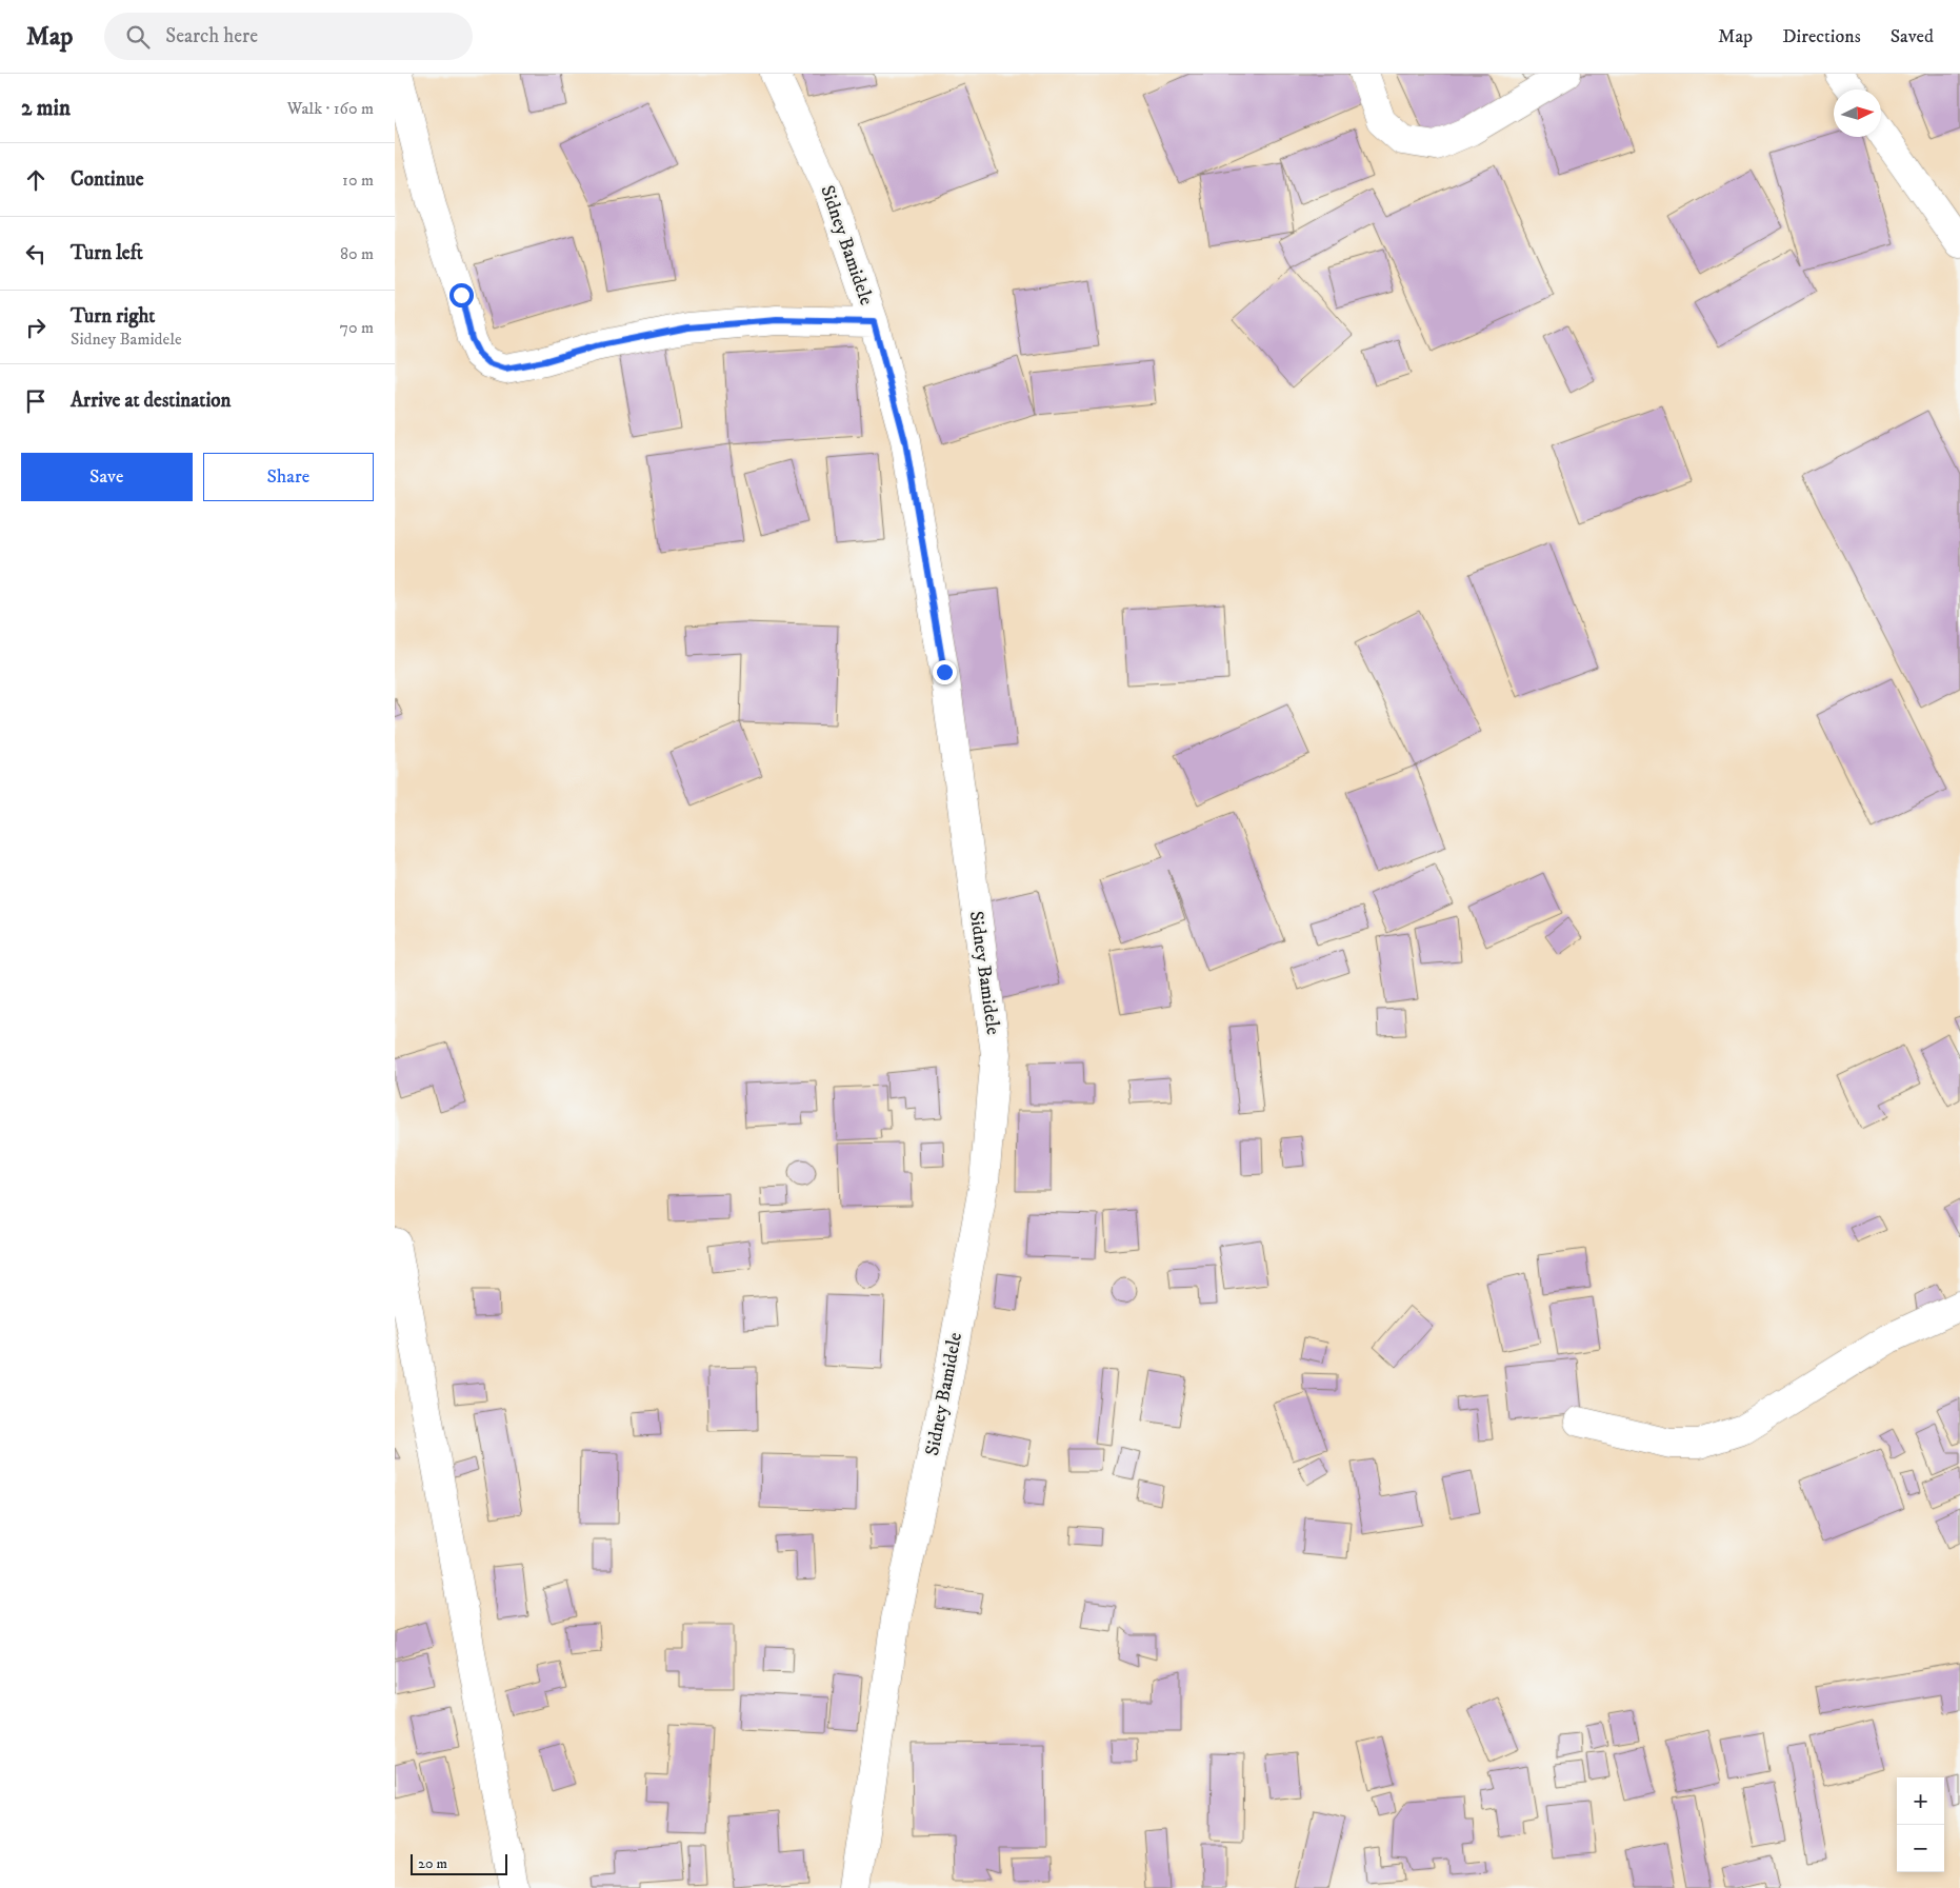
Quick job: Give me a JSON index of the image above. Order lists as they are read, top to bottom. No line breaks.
{"streets":{"street":["Sidney Bamidele"]},"scale_bar":"20 m","north":"right","page":{"header":"Map","search":"Search here","nav":["Map","Directions","Saved"],"heading":["2 min","Walk · 160 m"],"list":[["Continue","10 m"],["Turn left","80 m"],["Turn right","Sidney Bamidele","70 m"],"Arrive at destination"],"buttons":["Save","Share"],"map_buttons":["+","−"],"scale":"20 m"}}
